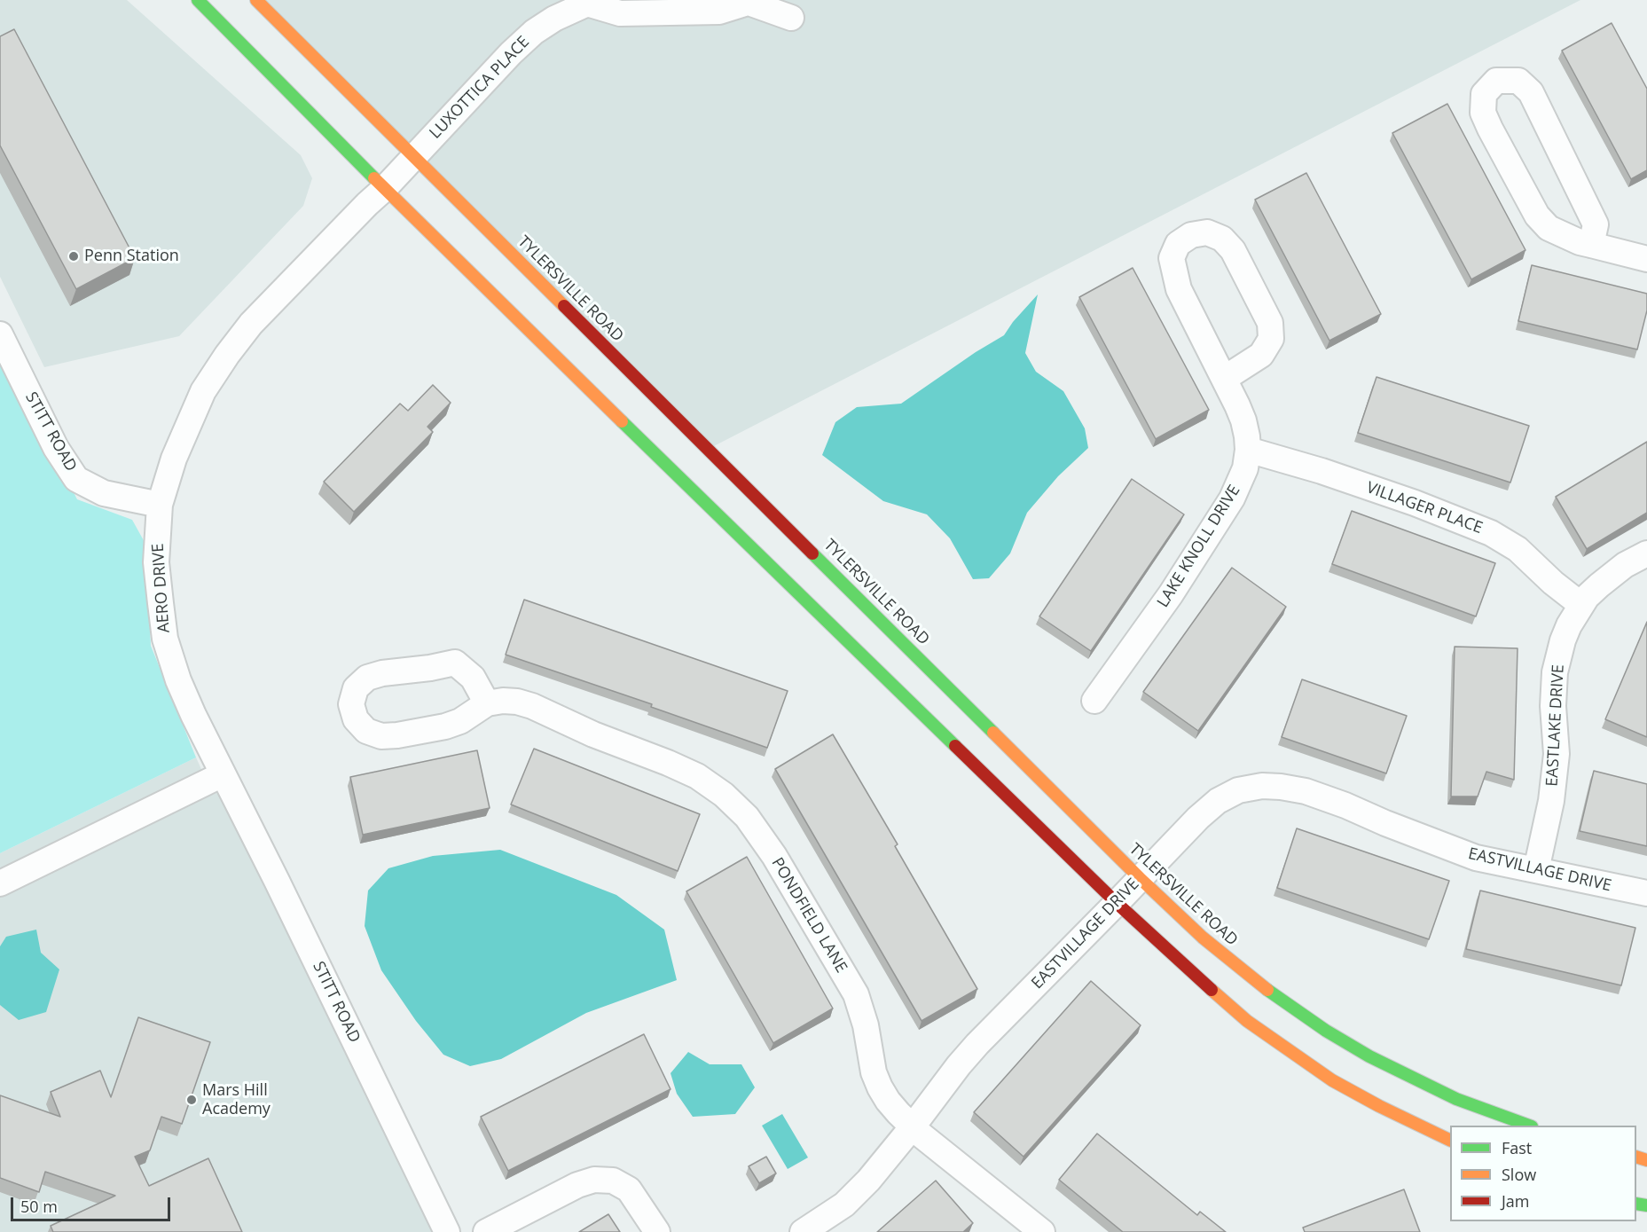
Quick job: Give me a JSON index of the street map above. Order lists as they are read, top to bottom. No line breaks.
{"streets":{"main road":["TYLERSVILLE ROAD"],"street":["LUXOTTICA PLACE","STITT ROAD","VILLAGER PLACE","LAKE KNOLL DRIVE","AERO DRIVE","EASTLAKE DRIVE","EASTVILLAGE DRIVE","PONDFIELD LANE"]},"crossings":[["LUXOTTICA PLACE","TYLERSVILLE ROAD"],["LUXOTTICA PLACE","AERO DRIVE"],["TYLERSVILLE ROAD","EASTVILLAGE DRIVE"],["STITT ROAD","AERO DRIVE"],["VILLAGER PLACE","LAKE KNOLL DRIVE"],["VILLAGER PLACE","EASTLAKE DRIVE"],["EASTLAKE DRIVE","EASTVILLAGE DRIVE"],["EASTVILLAGE DRIVE","PONDFIELD LANE"]],"places":["Penn Station","Mars Hill Academy"],"legend":["Fast","Slow","Jam"],"scale_bar":"50 m"}
